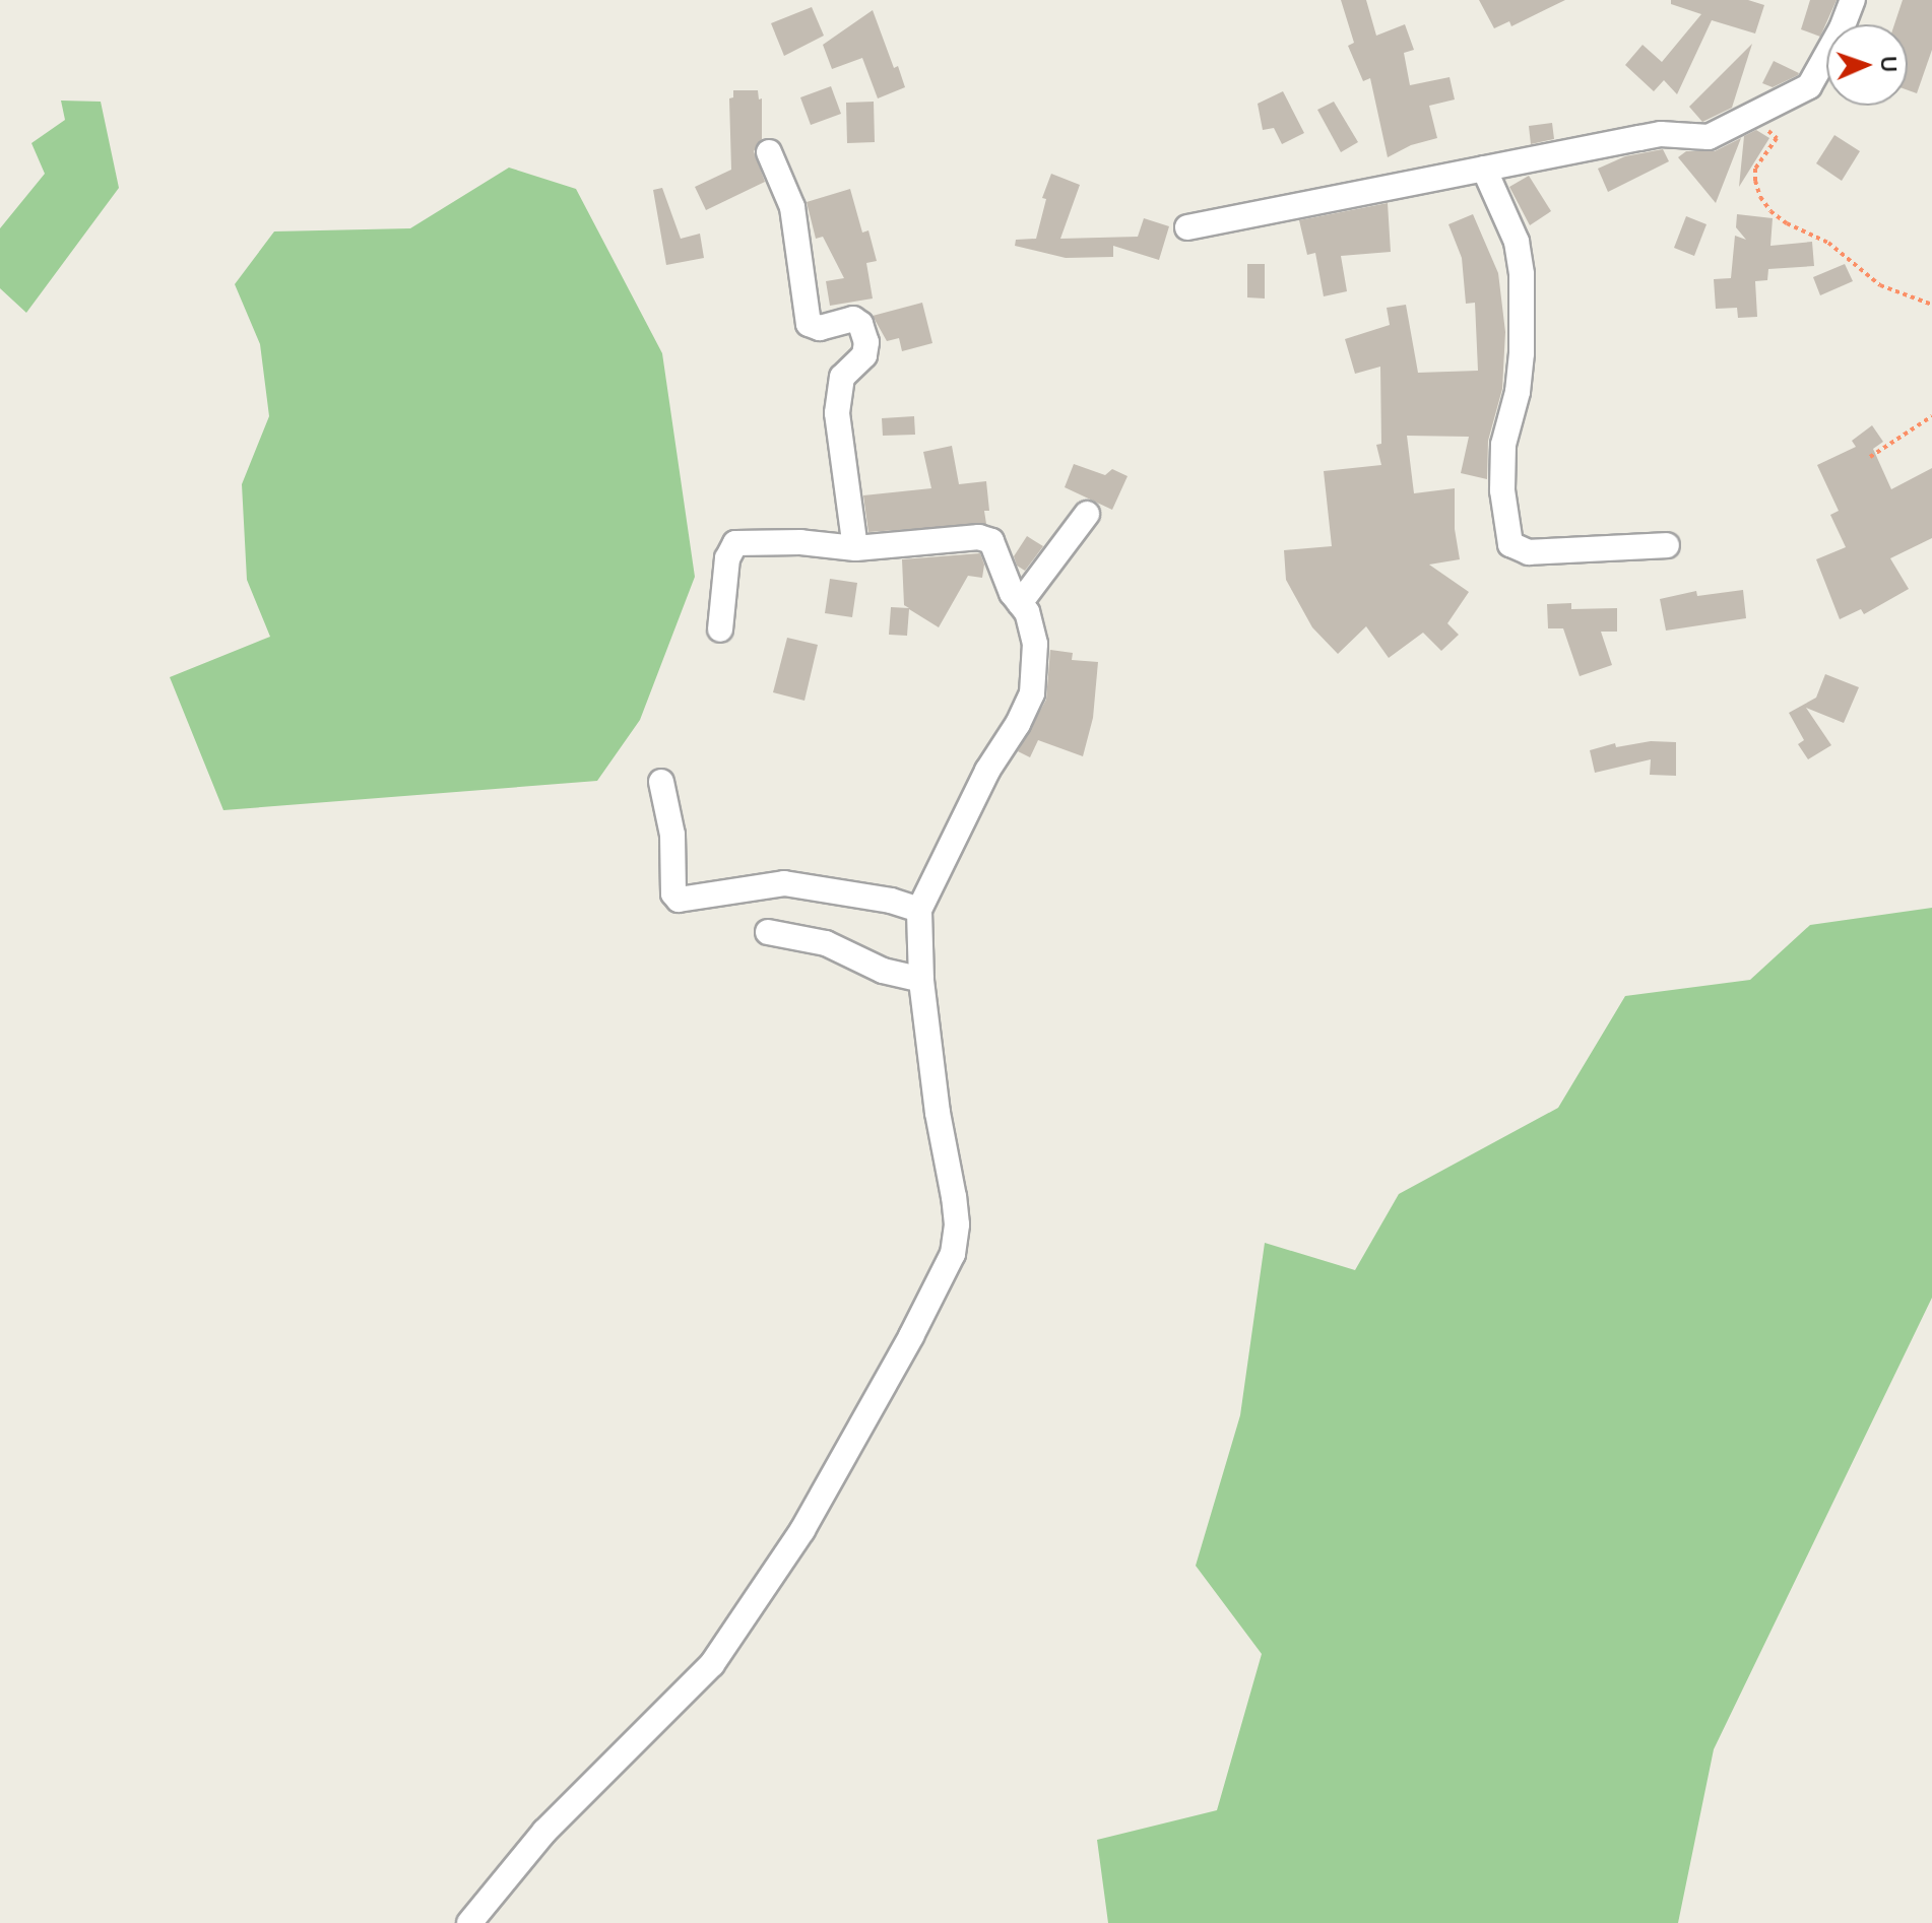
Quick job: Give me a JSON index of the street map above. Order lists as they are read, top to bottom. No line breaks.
{"north":"right"}
